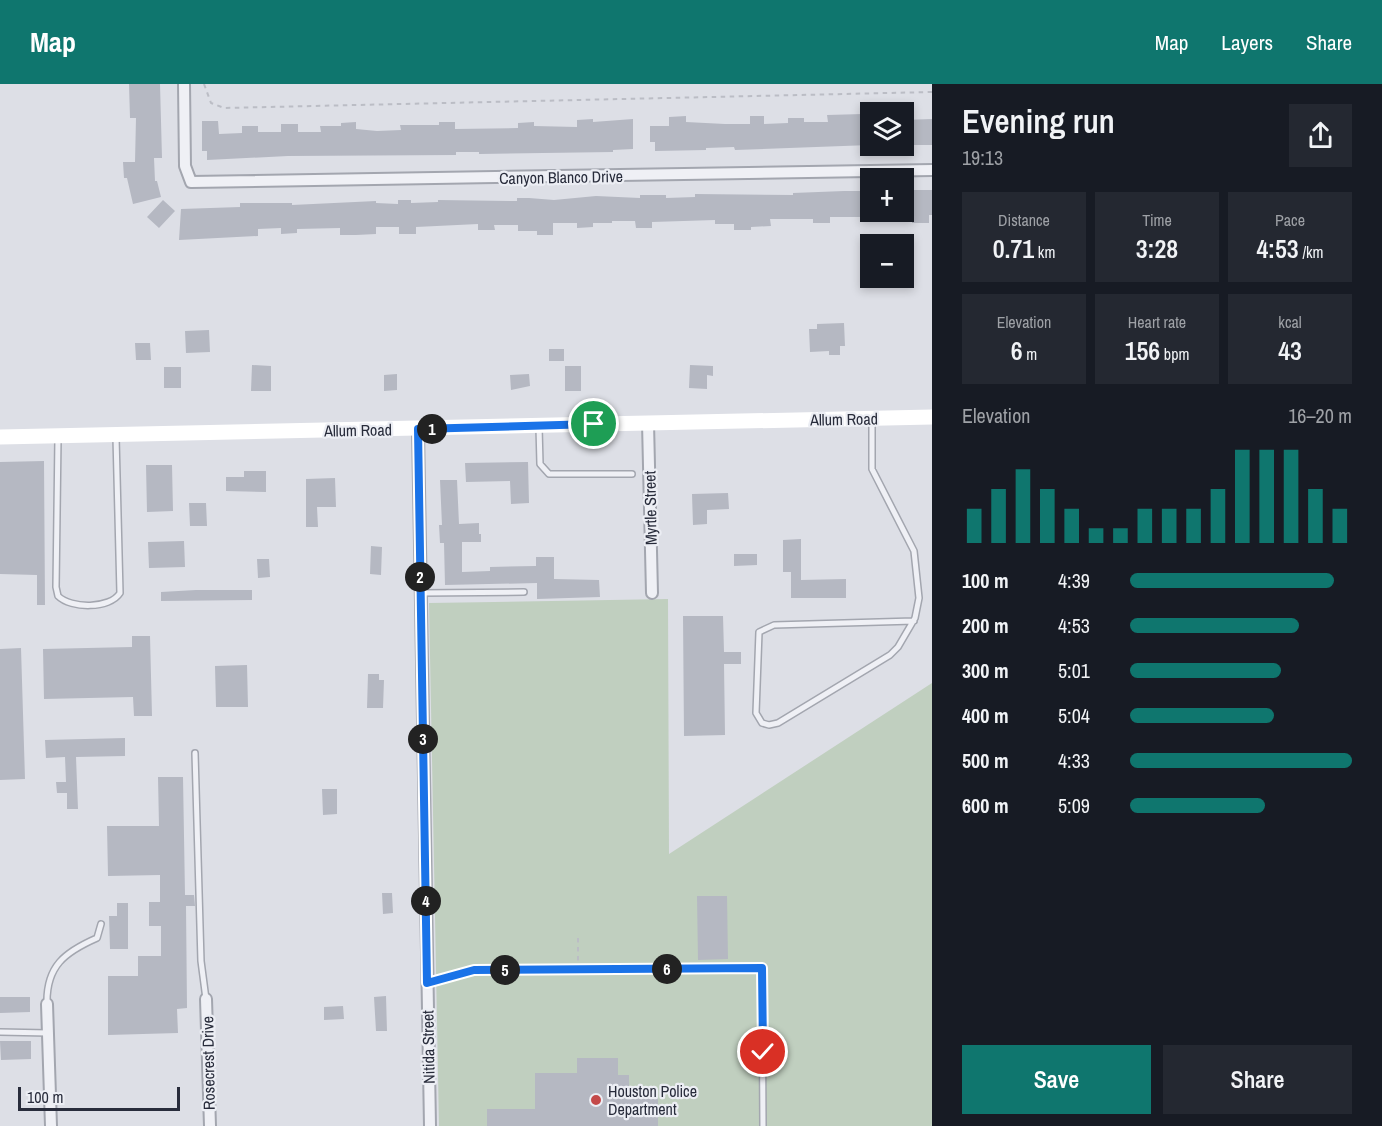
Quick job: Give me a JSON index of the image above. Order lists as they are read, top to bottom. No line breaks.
{"streets":{"street":["Canyon Blanco Drive","Allum Road","Myrtle Street","Nitida Street","Rosecrest Drive"]},"crossings":[["Allum Road","Myrtle Street"],["Allum Road","Nitida Street"]],"places":["Houston Police Department"],"scale_bar":"100 m","page":{"header":"Map","nav":["Map","Layers","Share"],"heading":["Evening run","19:13"],"map_buttons":["+","−"],"stats":[["Distance","0.71 km"],["Time","3:28"],["Pace","4:53 /km"],["Elevation","6 m"],["Heart rate","156 bpm"],["kcal","43"]],"chart":["Elevation","16–20 m"],"pins":["1","2","3","4","6","5"],"list":[{"name":"100 m","note":"4:39"},{"name":"200 m","note":"4:53"},{"name":"300 m","note":"5:01"},{"name":"400 m","note":"5:04"},{"name":"500 m","note":"4:33"},{"name":"600 m","note":"5:09"}],"buttons":["Save","Share"],"scale":"100 m"}}
